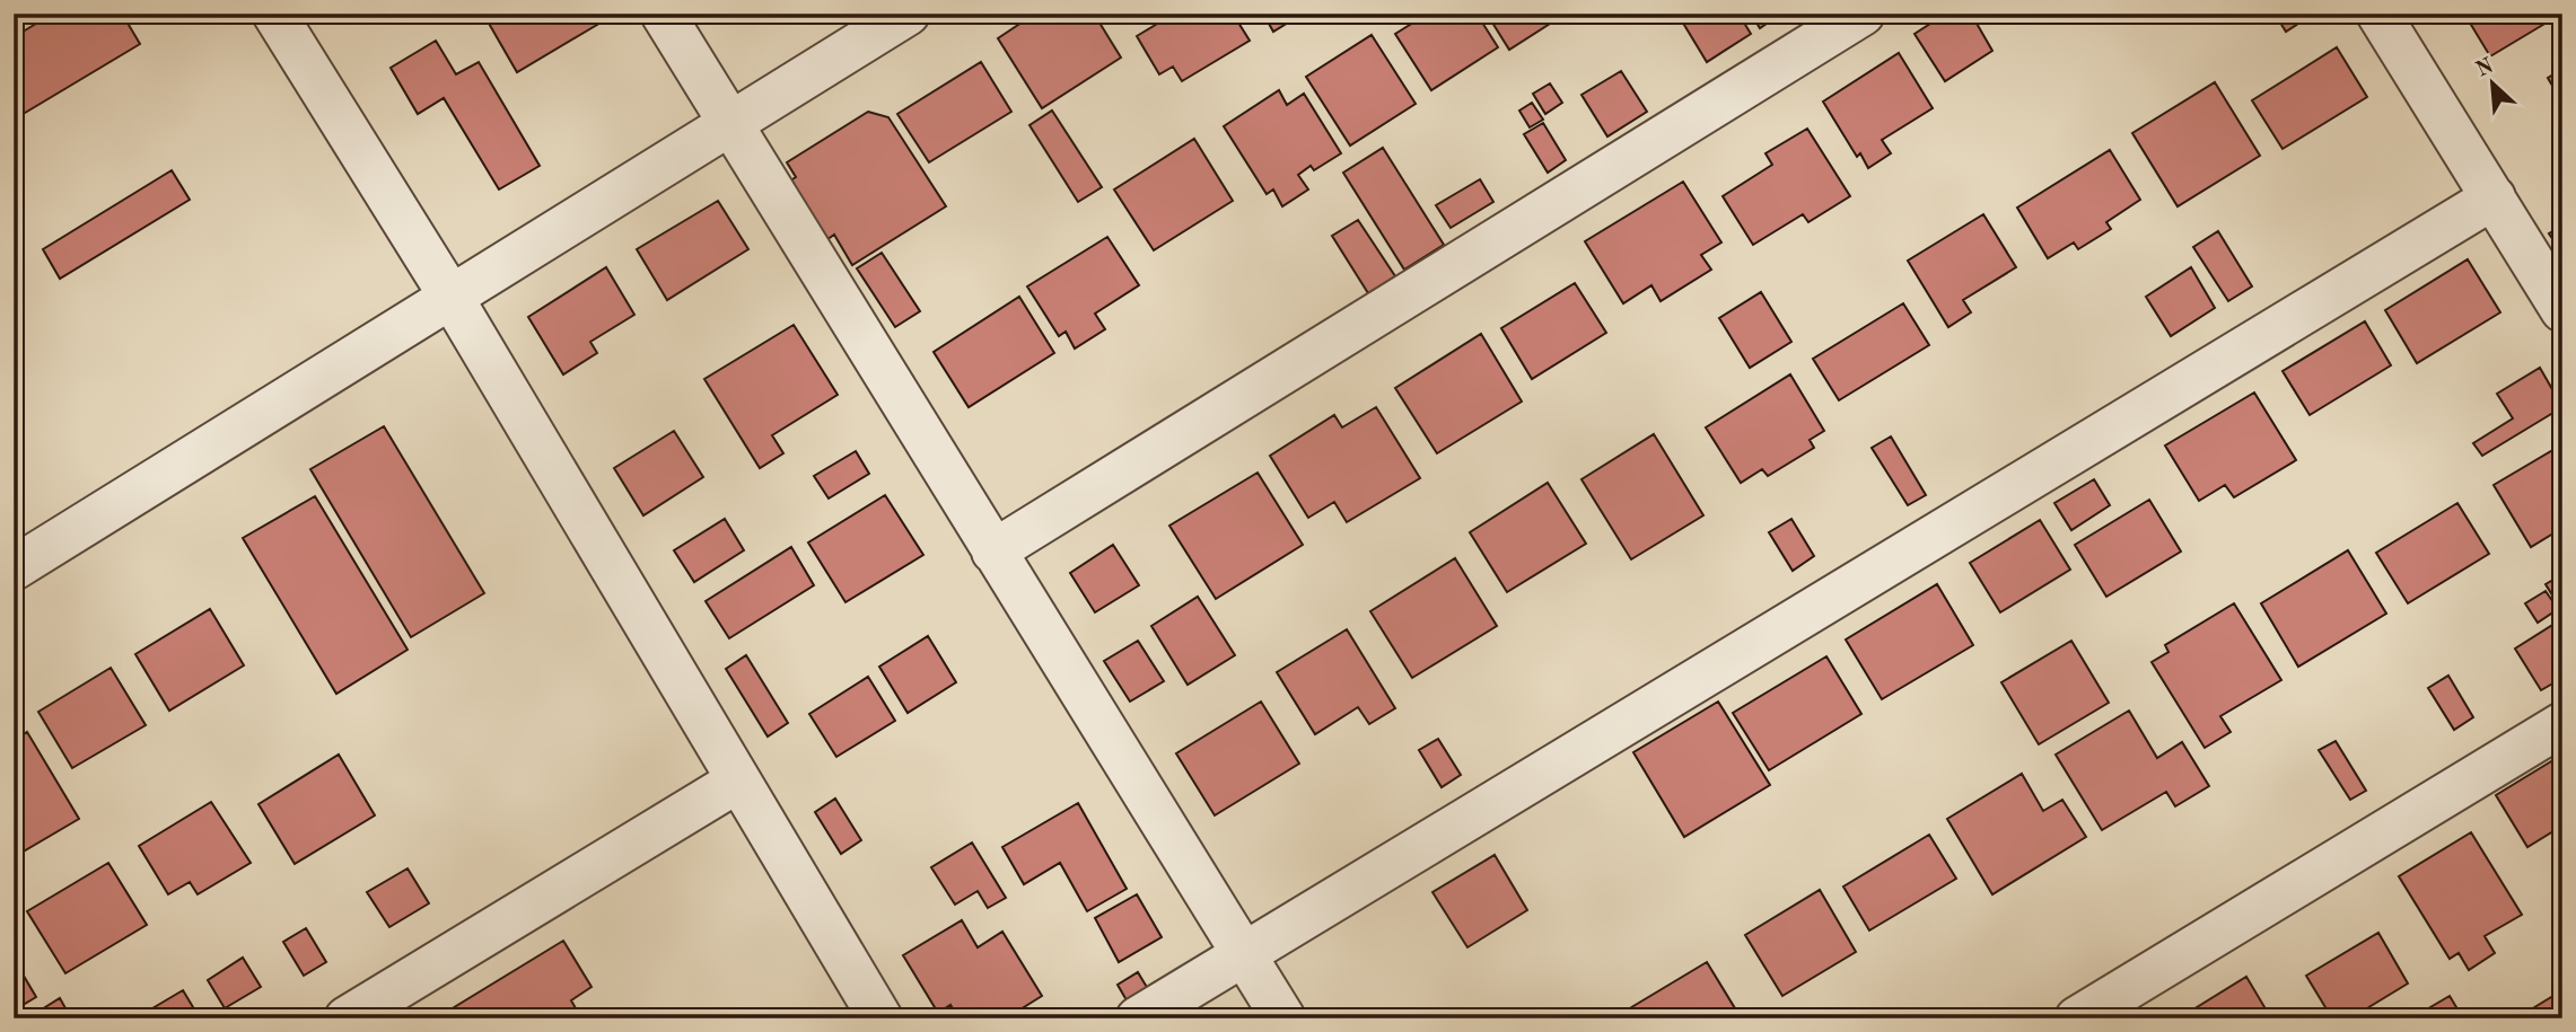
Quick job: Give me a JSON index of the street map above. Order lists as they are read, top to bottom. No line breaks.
{"north":"top left"}
